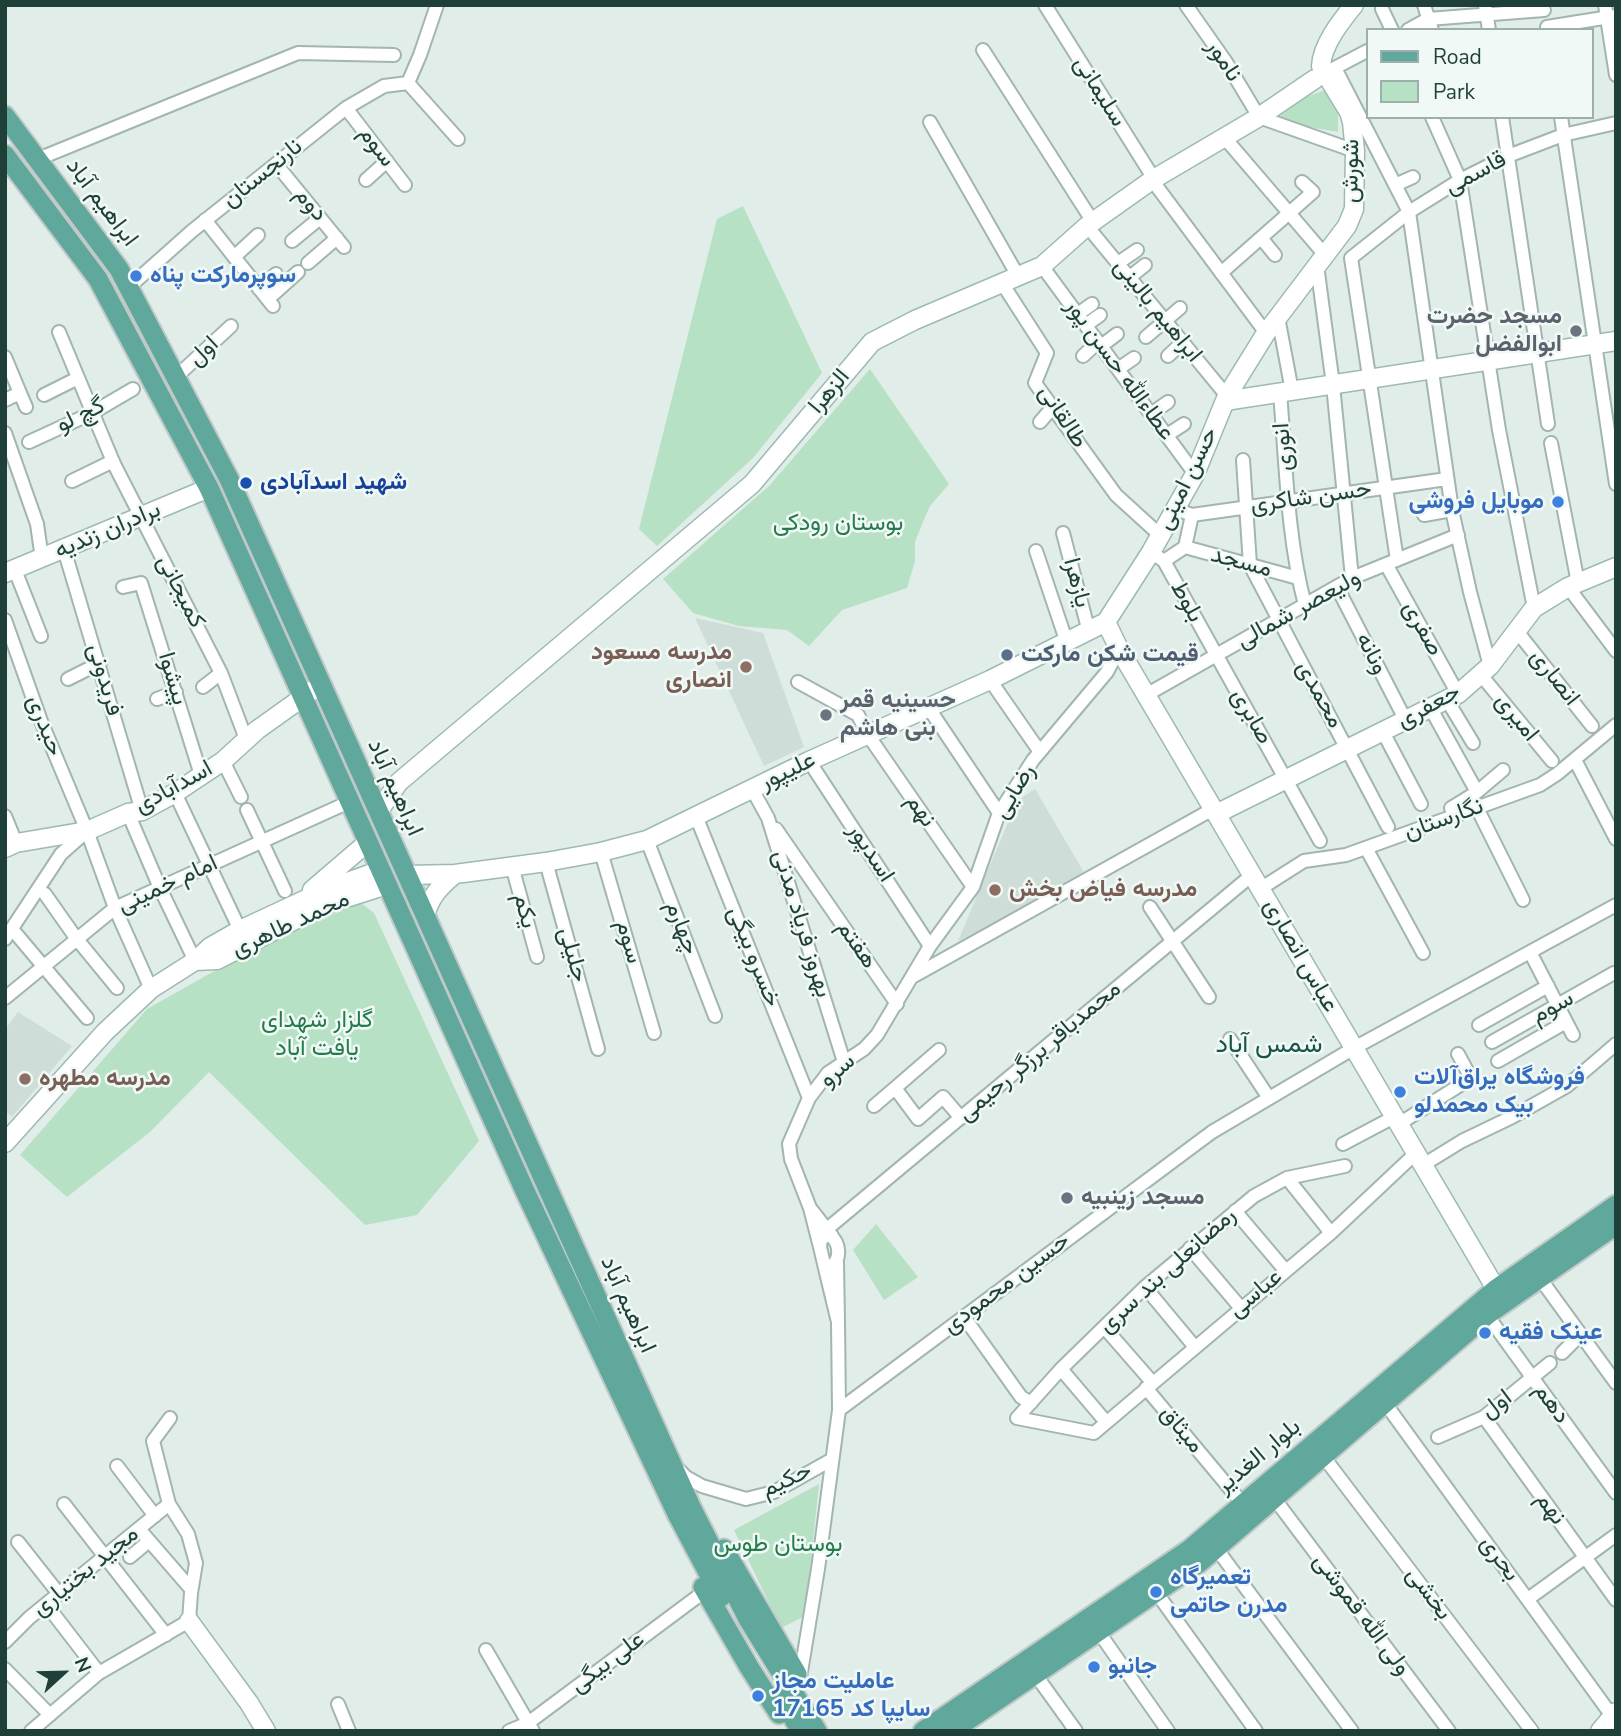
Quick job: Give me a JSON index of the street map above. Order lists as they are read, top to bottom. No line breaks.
{"streets":{"main road":["ابراهیم آباد","بلوار الغدیر"],"street":["نامور","سلیمانی","سوم","شورش","نارنجستان","قاسمی","دوم","ابراهیم بالینی","اول","عطاءالله حسن پور","الزهرا","گچ لو","طالقانی","انوری","حسن امینی","حسن شاکری","برادران زندیه","مسجد","یازهرا","کمیجانی","بلوط","ولیعصر شمالی","صفری","ونانه","انصاری","پیشوا","فریدونی","محمدی","جعفری","صابری","امیری","حیدری","علیپور","اسدآبادی","رضایی","نهم","نگارستان","اسدپور","امام خمینی","یکم","بهروز فریاد مدنی","محمد طاهری","چهارم","هفتم","جلیلی","عباس انصاری","خسرو بیگی","محمدباقر برزگر رحیمی","سرو","رمضانعلی بند سری","حسین محمودی","عباسی","دهم","میثاق","حکیم","بحری","مجید بختیاری","بخشی","ولی الله قموشی","علی بیگی"]},"crossings":[["نامور","الزهرا"],["سلیمانی","الزهرا"],["سوم","نارنجستان"],["سوم","علیپور"],["شورش","الزهرا"],["شورش","حسن امینی"],["نارنجستان","ابراهیم آباد"],["نارنجستان","دوم"],["قاسمی","صفری"],["ابراهیم آباد","اول"],["ابراهیم آباد","الزهرا"],["ابراهیم آباد","برادران زندیه"],["ابراهیم آباد","علیپور"],["ابراهیم آباد","اسدآبادی"],["ابراهیم آباد","امام خمینی"],["ابراهیم آباد","محمد طاهری"],["ابراهیم آباد","حکیم"],["ابراهیم آباد","علی بیگی"],["ابراهیم بالینی","الزهرا"],["ابراهیم بالینی","حسن امینی"],["اول","نهم"],["اول","دهم"],["عطاءالله حسن پور","الزهرا"],["عطاءالله حسن پور","حسن امینی"],["الزهرا","طالقانی"],["گچ لو","کمیجانی"],["طالقانی","حسن امینی"],["انوری","حسن امینی"],["انوری","حسن شاکری"],["انوری","مسجد"],["انوری","ولیعصر شمالی"],["حسن امینی","حسن شاکری"],["حسن امینی","بلوط"],["حسن امینی","علیپور"],["حسن امینی","عباس انصاری"],["حسن شاکری","صفری"],["برادران زندیه","کمیجانی"],["برادران زندیه","فریدونی"],["مسجد","محمدی"],["یازهرا","علیپور"],["کمیجانی","اسدآبادی"],["بلوط","ولیعصر شمالی"],["بلوط","صابری"],["ولیعصر شمالی","صفری"],["ولیعصر شمالی","ونانه"],["ولیعصر شمالی","محمدی"],["ولیعصر شمالی","صابری"],["ولیعصر شمالی","عباس انصاری"],["صفری","جعفری"],["ونانه","جعفری"],["انصاری","جعفری"],["پیشوا","اسدآبادی"],["فریدونی","اسدآبادی"],["فریدونی","امام خمینی"],["فریدونی","محمد طاهری"],["محمدی","جعفری"],["جعفری","صابری"],["جعفری","امیری"],["جعفری","عباس انصاری"],["حیدری","اسدآبادی"],["حیدری","امام خمینی"],["حیدری","محمد طاهری"],["علیپور","نهم"],["علیپور","اسدپور"],["علیپور","یکم"],["علیپور","بهروز فریاد مدنی"],["علیپور","چهارم"],["علیپور","جلیلی"],["علیپور","عباس انصاری"],["علیپور","خسرو بیگی"],["رضایی","نهم"],["رضایی","اسدپور"],["رضایی","عباس انصاری"],["رضایی","سرو"],["نگارستان","عباس انصاری"],["نگارستان","محمدباقر برزگر رحیمی"],["اسدپور","سرو"],["بهروز فریاد مدنی","هفتم"],["بهروز فریاد مدنی","سرو"],["هفتم","سرو"],["عباس انصاری","محمدباقر برزگر رحیمی"],["عباس انصاری","حسین محمودی"],["عباس انصاری","عباسی"],["عباس انصاری","بلوار الغدیر"],["خسرو بیگی","سرو"],["رمضانعلی بند سری","عباسی"],["رمضانعلی بند سری","میثاق"],["عباسی","میثاق"],["دهم","بلوار الغدیر"],["میثاق","بلوار الغدیر"],["بلوار الغدیر","بحری"],["بلوار الغدیر","بخشی"],["بلوار الغدیر","ولی الله قموشی"]],"districts":["شمس آباد"],"parks":["بوستان رودکی","گلزار شهدای یافت آباد","بوستان طوس"],"places":["سوپرمارکت پناه","مسجد حضرت ابوالفضل","شهید اسدآبادی","موبایل فروشی","قیمت شکن مارکت","مدرسه مسعود انصاری","حسینیه قمر بنی هاشم","مدرسه فیاض بخش","مدرسه مطهره","فروشگاه یراق‌آلات بیک محمدلو","مسجد زینبیه","عینک فقیه","تعمیرگاه مدرن حاتمی","جانبو","عاملیت مجاز سایپا کد 17165"],"legend":["Road","Park"],"north":"right"}
